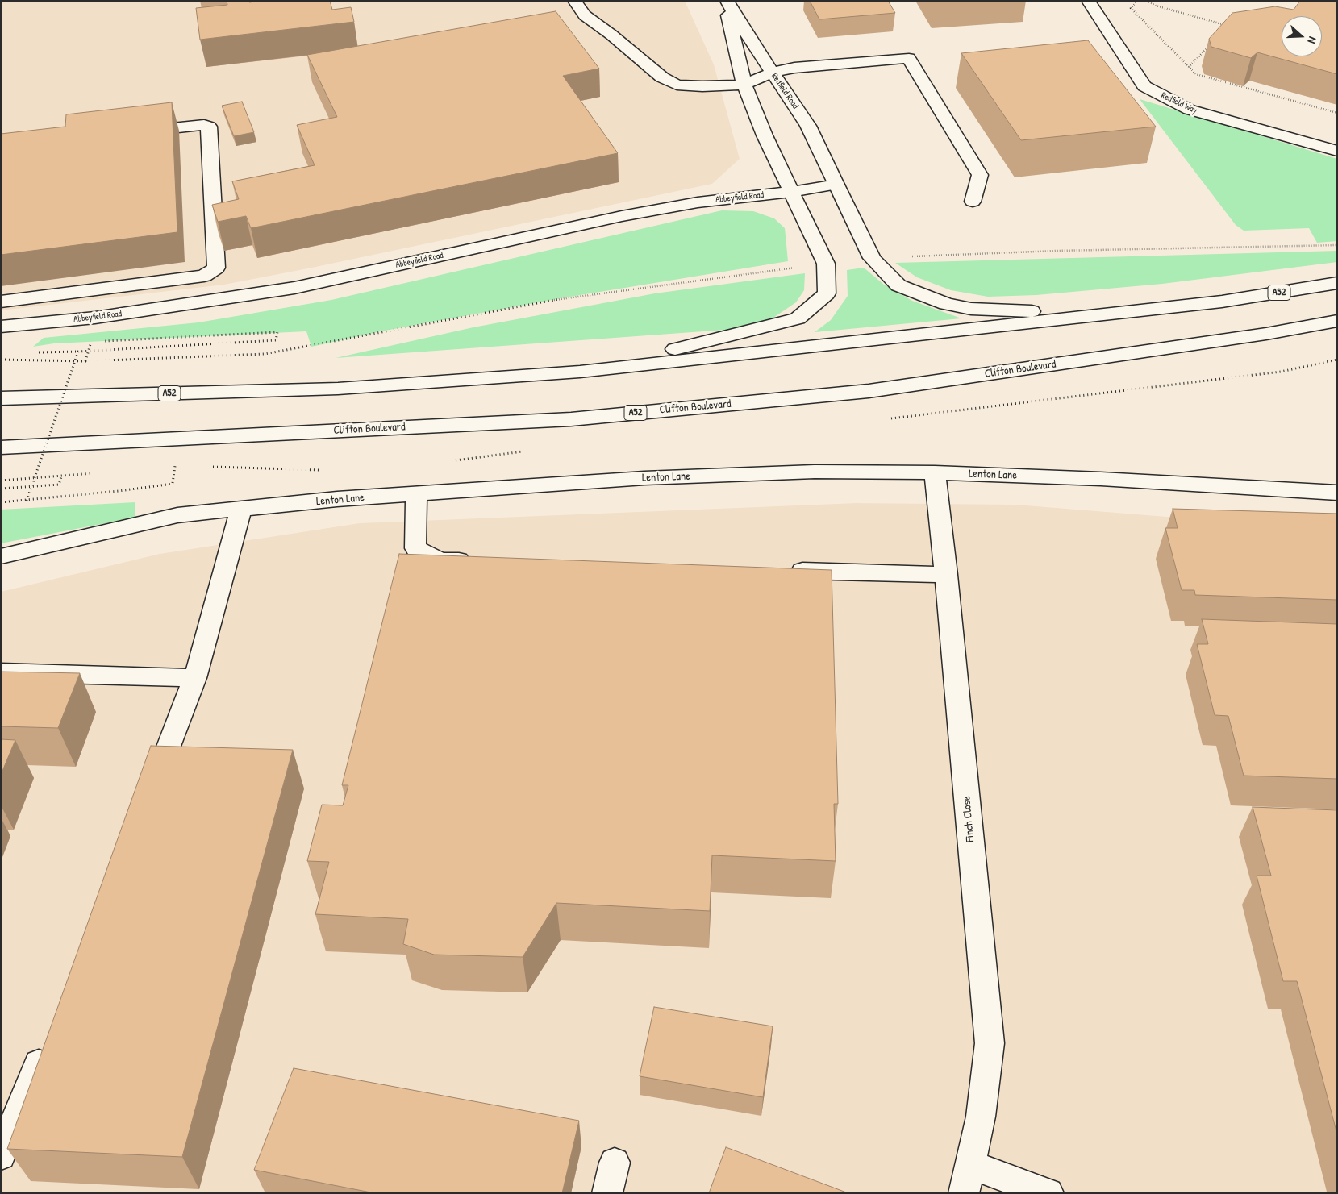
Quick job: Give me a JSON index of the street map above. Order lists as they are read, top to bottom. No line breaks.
{"streets":{"main road":["Redfield Road","Redfield Way","Abbeyfield Road","A52","Clifton Boulevard","Lenton Lane","Finch Close"]},"crossings":[["Redfield Road","Abbeyfield Road"],["Redfield Road","A52"],["Lenton Lane","Finch Close"]],"north":"right"}
